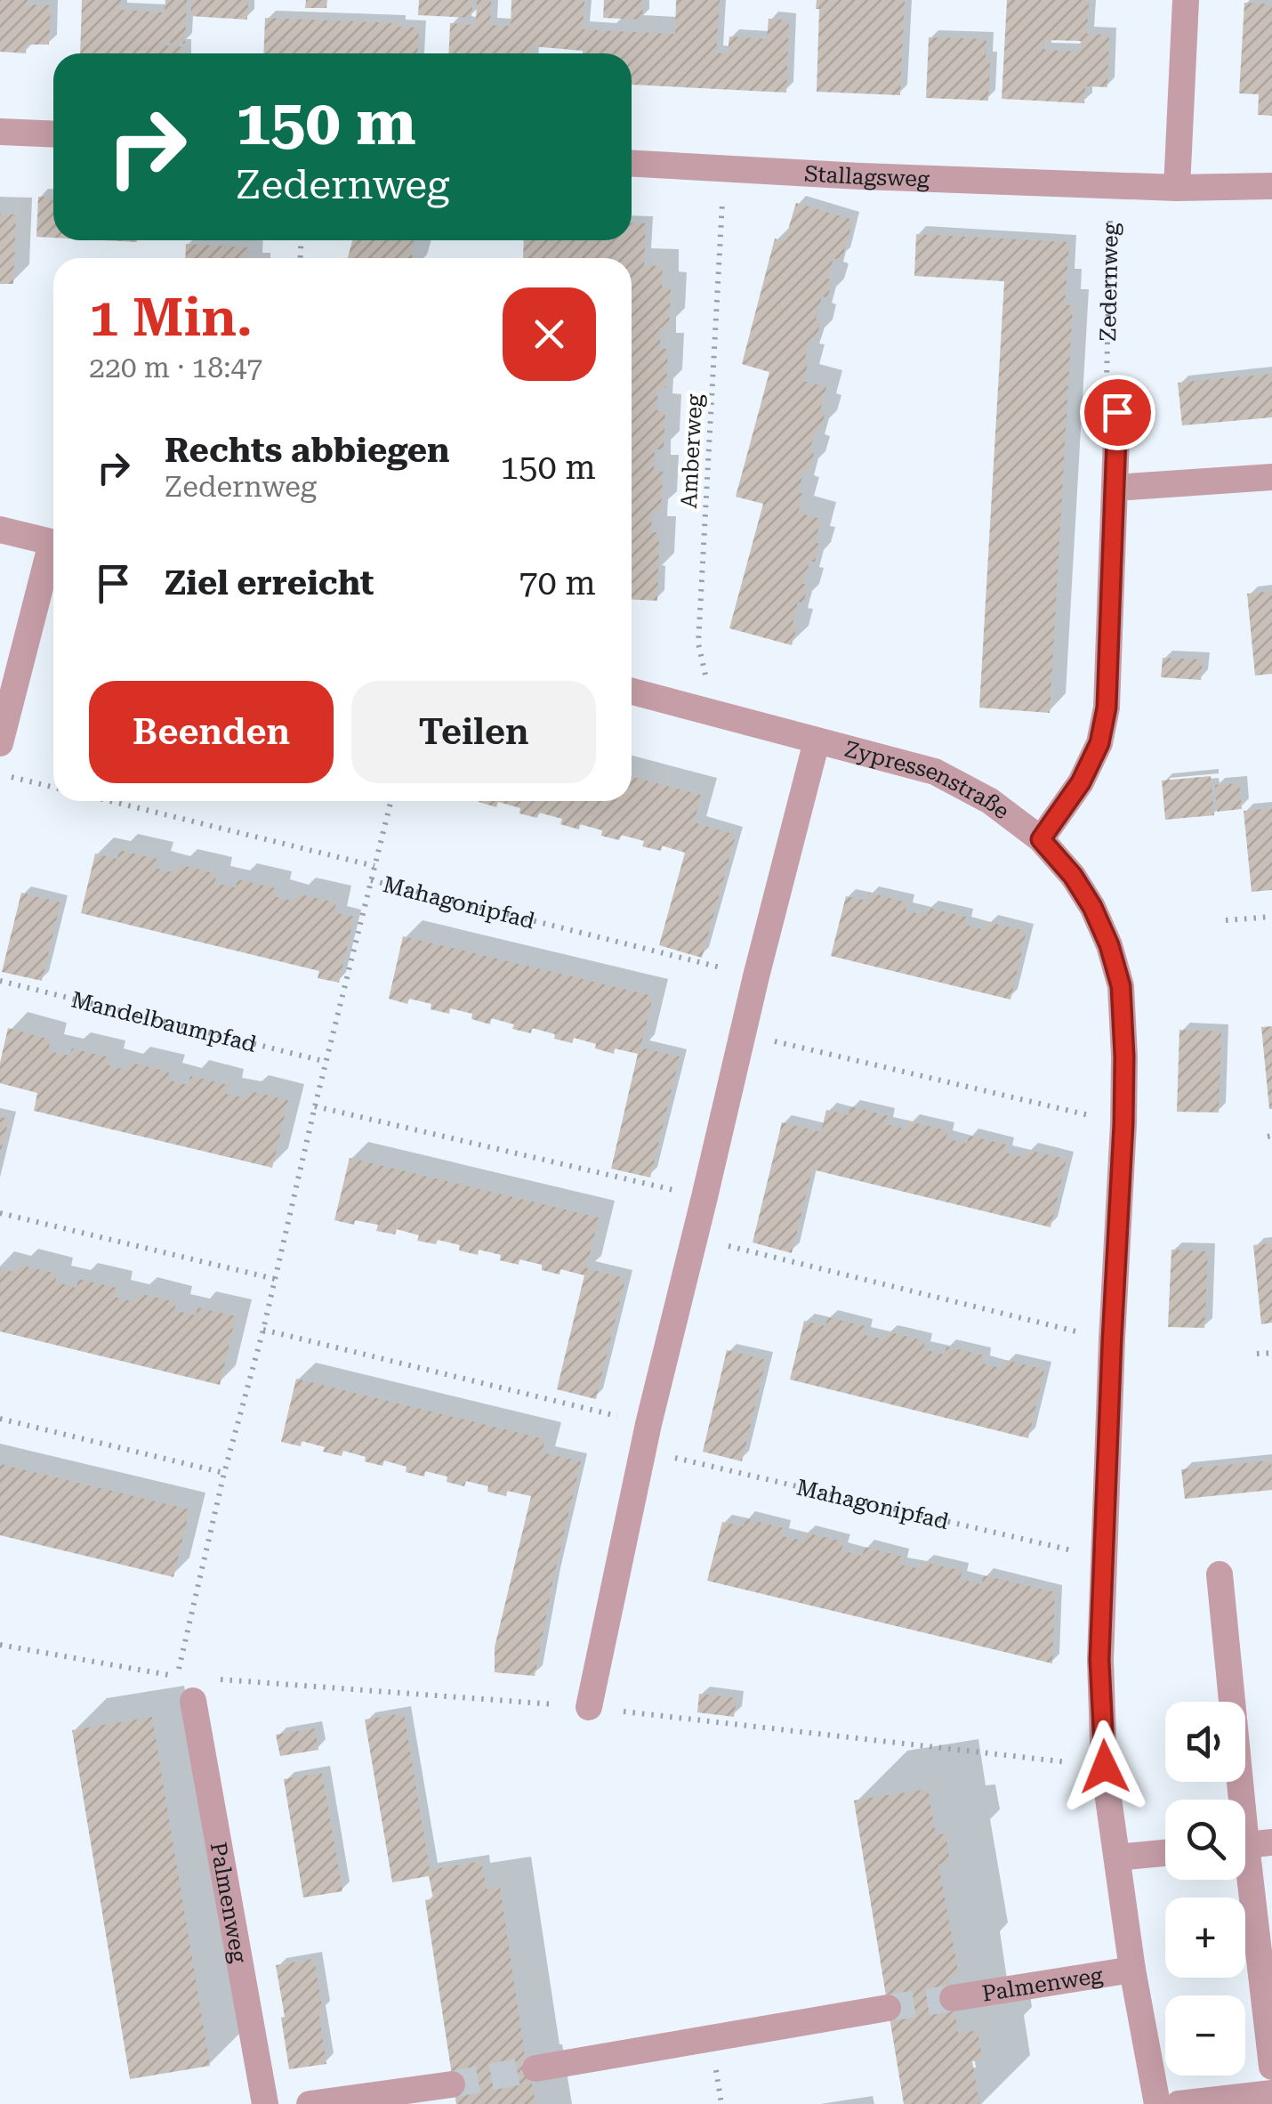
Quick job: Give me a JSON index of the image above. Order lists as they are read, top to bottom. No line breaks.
{"streets":{"street":["Stallagsweg","Zypressenstraße","Palmenweg"],"path":["Zedernweg","Amberweg","Mahagonipfad","Mandelbaumpfad"]},"crossings":[["Stallagsweg","Zedernweg"],["Stallagsweg","Amberweg"],["Amberweg","Zypressenstraße"],["Zypressenstraße","Mahagonipfad"],["Zypressenstraße","Palmenweg"]],"page":{"turn":["150 m","Zedernweg"],"heading":["1 Min.","220 m · 18:47"],"list":[{"name":"Rechts abbiegen","note":"Zedernweg","value":"150 m"},{"name":"Ziel erreicht","value":"70 m"}],"buttons":["Beenden","Teilen"],"map_buttons":["+","−"]}}
